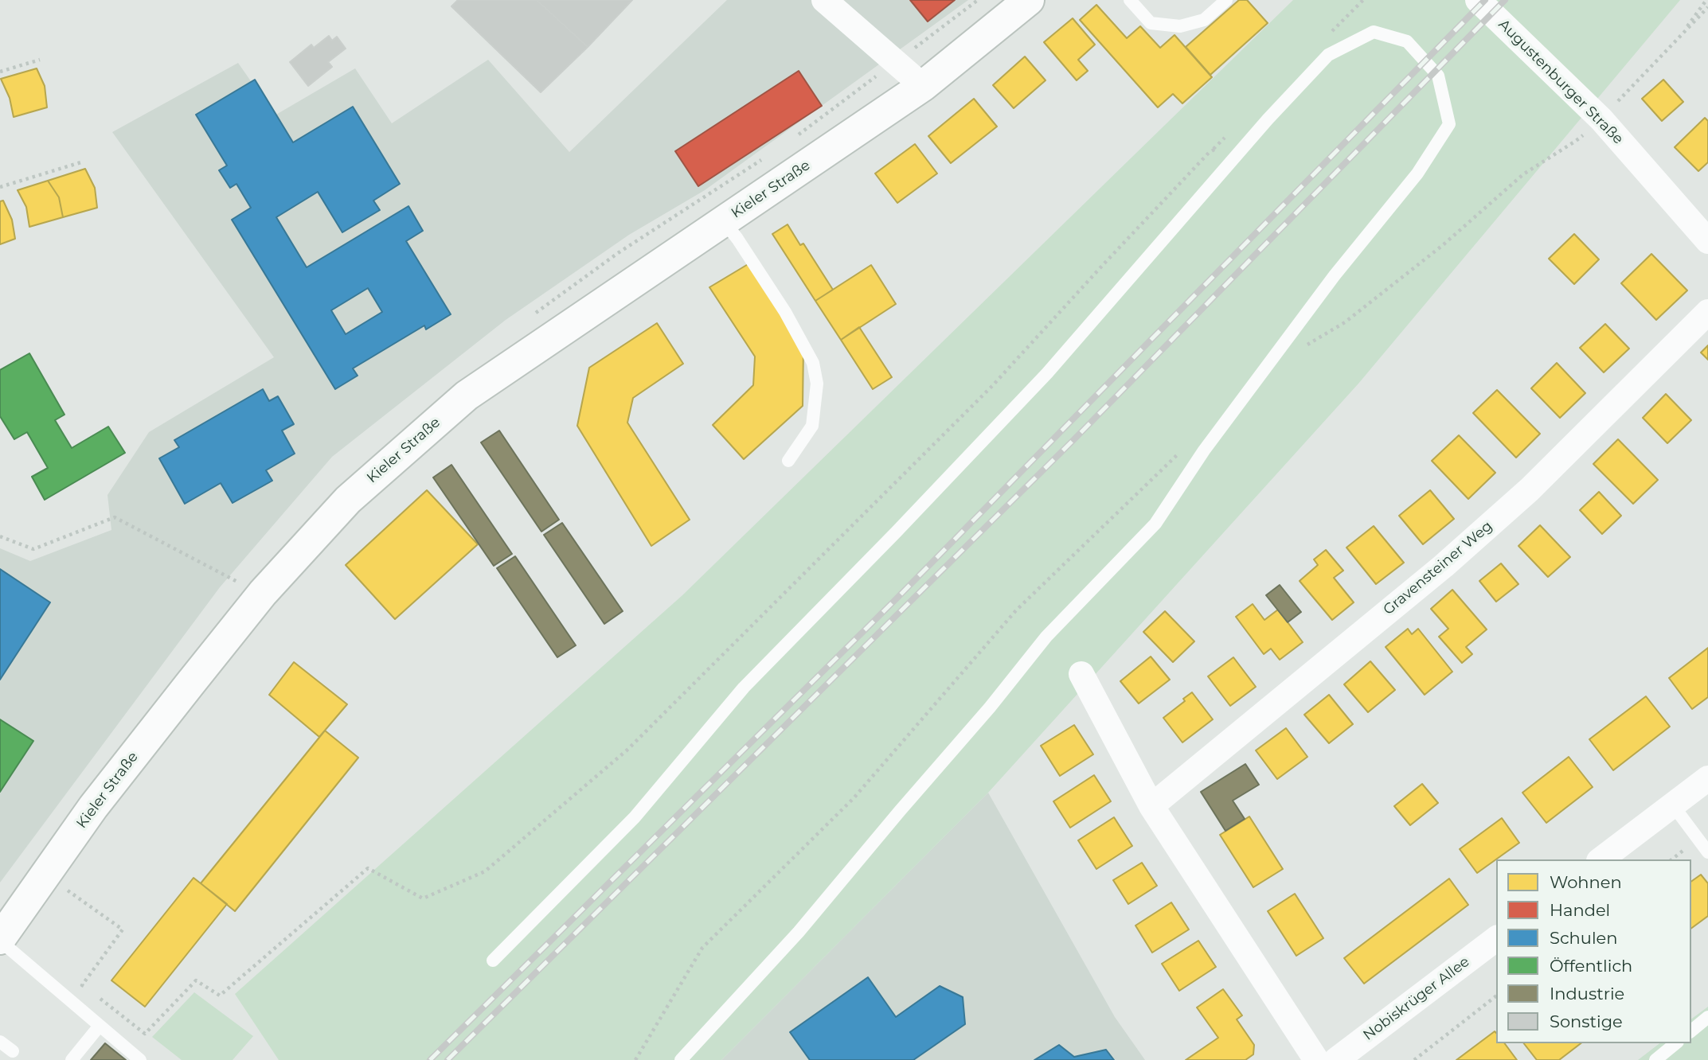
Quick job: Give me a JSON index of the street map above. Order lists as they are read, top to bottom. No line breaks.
{"streets":{"main road":["Kieler Straße"],"street":["Augustenburger Straße","Gravensteiner Weg","Nobiskrüger Allee"]},"legend":["Wohnen","Handel","Schulen","Öffentlich","Industrie","Sonstige"]}
